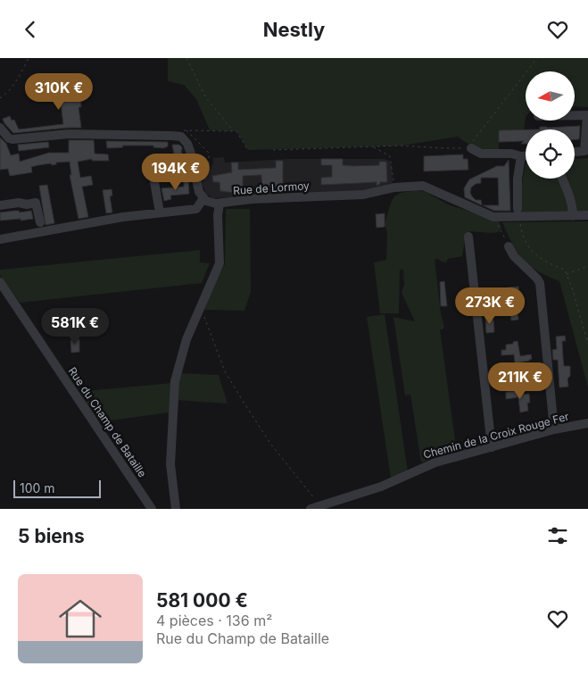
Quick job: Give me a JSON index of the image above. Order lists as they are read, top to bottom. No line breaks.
{"streets":{"street":["Rue de Lormoy","Rue du Champ de Bataille","Chemin de la Croix Rouge Fer"]},"scale_bar":"100 m","north":"left","page":{"header":"Nestly","price":["310K €","194K €","273K €","581K €","211K €"],"scale":"100 m","heading":"5 biens","list":[{"name":"581 000 €","note":"4 pièces · 136 m² · Rue du Champ de Bataille"}]}}
